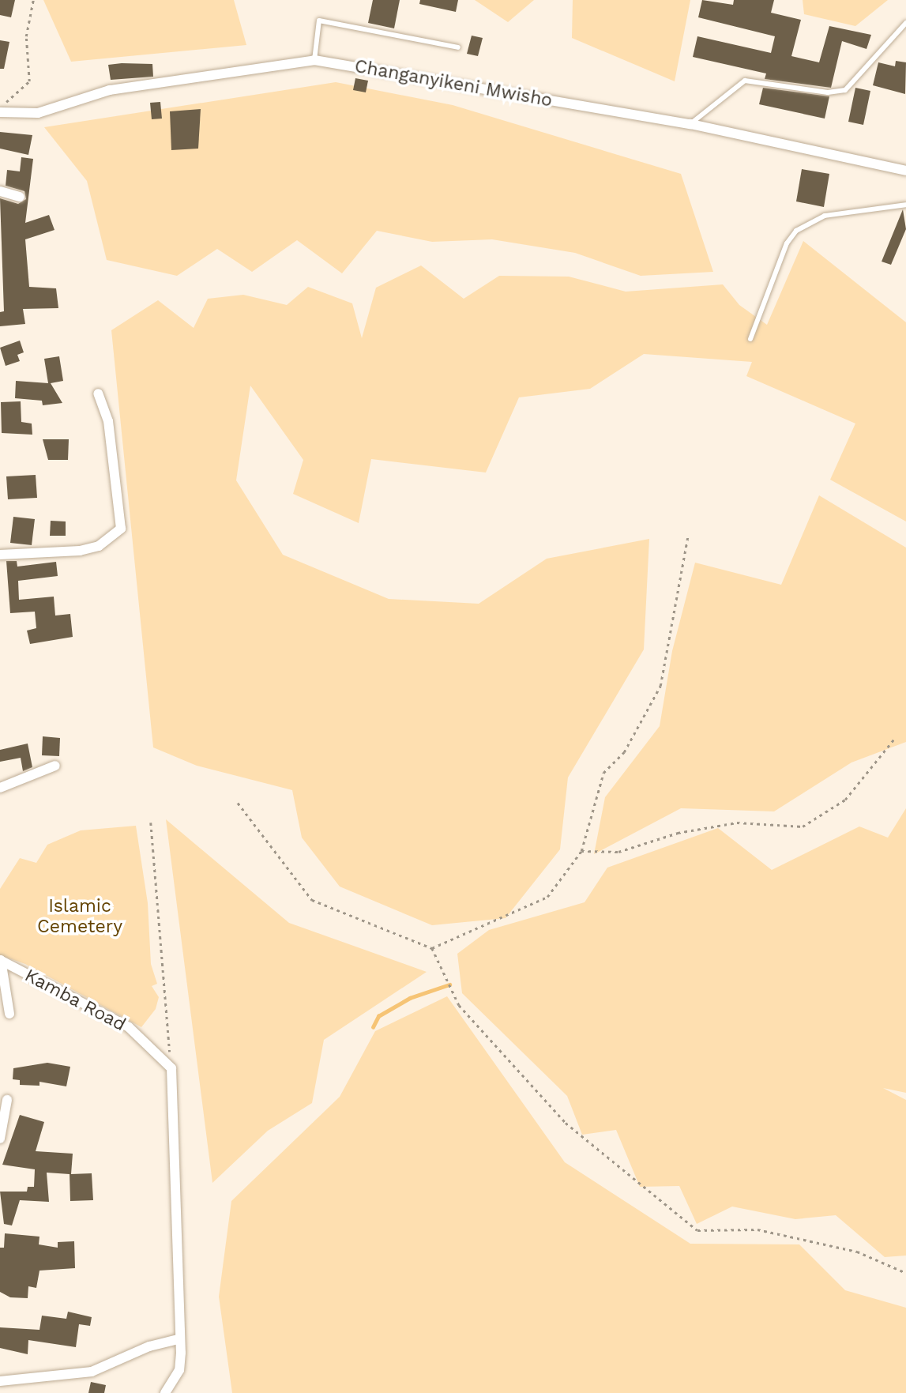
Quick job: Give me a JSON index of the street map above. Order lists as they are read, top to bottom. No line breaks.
{"streets":{"street":["Changanyikeni Mwisho","Kamba Road"]},"parks":["Islamic Cemetery"]}
